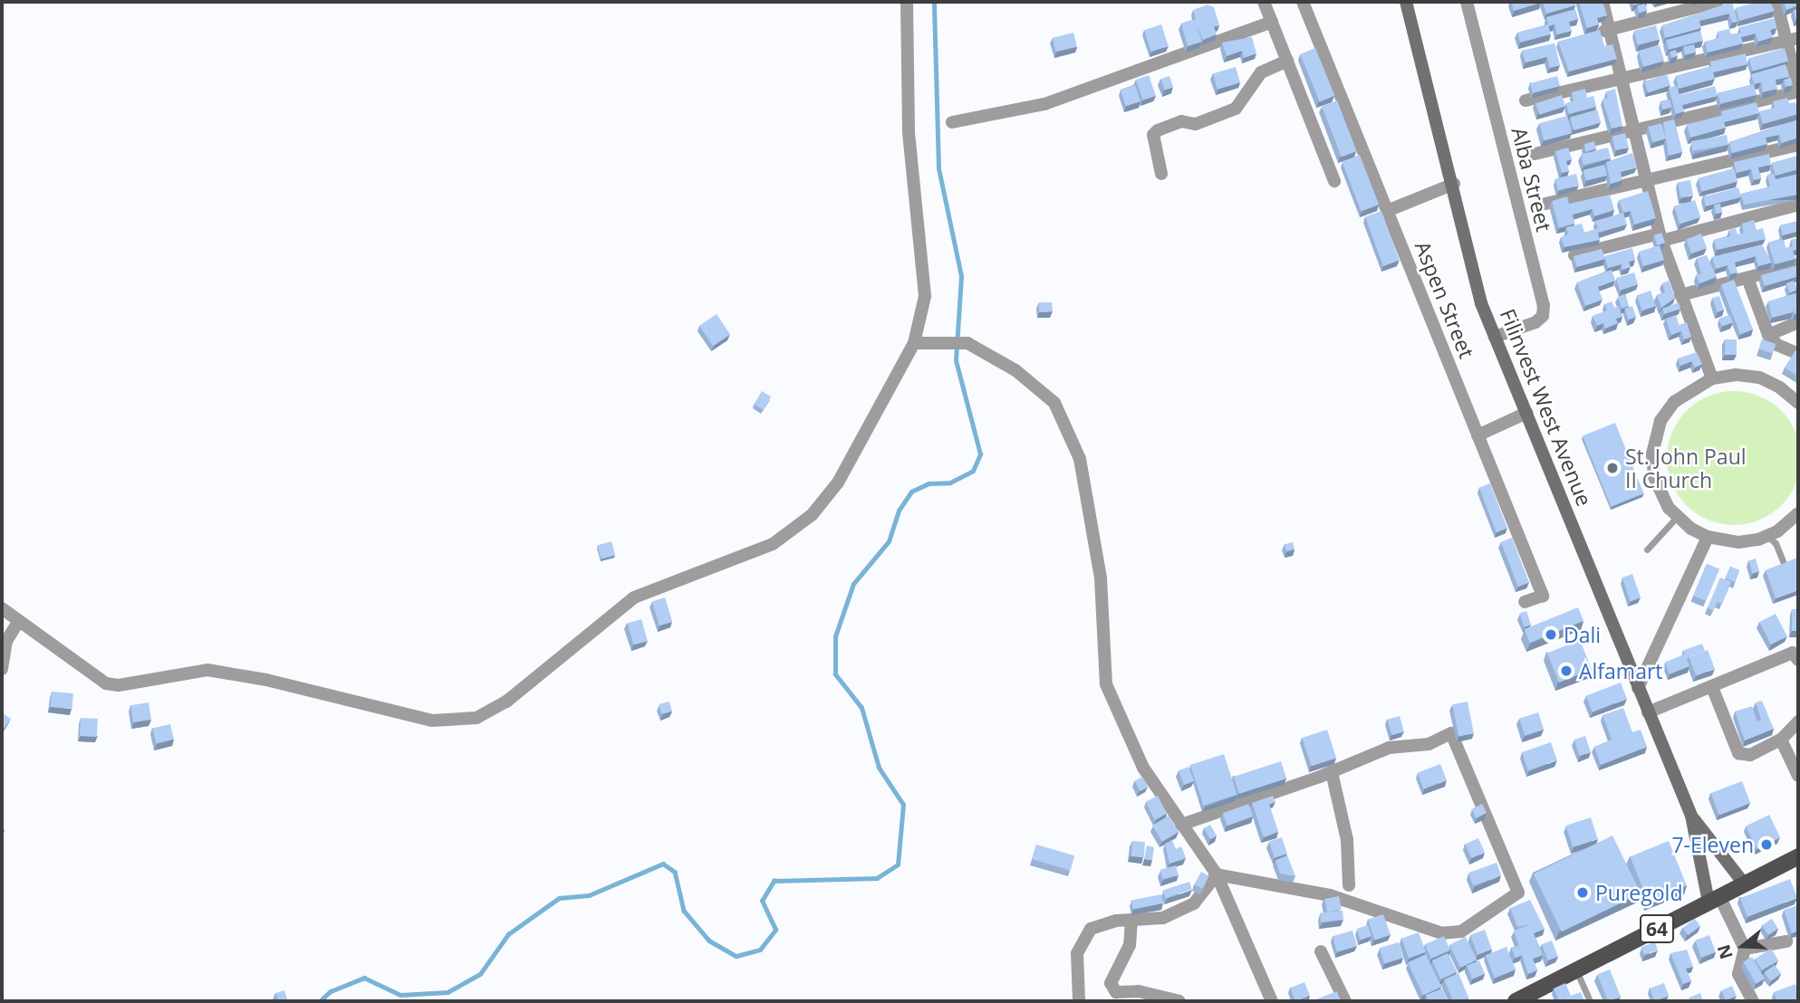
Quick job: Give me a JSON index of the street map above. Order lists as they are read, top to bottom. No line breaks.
{"streets":{"main road":["64"],"street":["Alba Street","Aspen Street","Filinvest West Avenue"]},"crossings":[["Alba Street","Filinvest West Avenue"],["Filinvest West Avenue","64"]],"places":["St. John Paul II Church","Dali","Alfamart","7-Eleven","Puregold"],"north":"left"}
